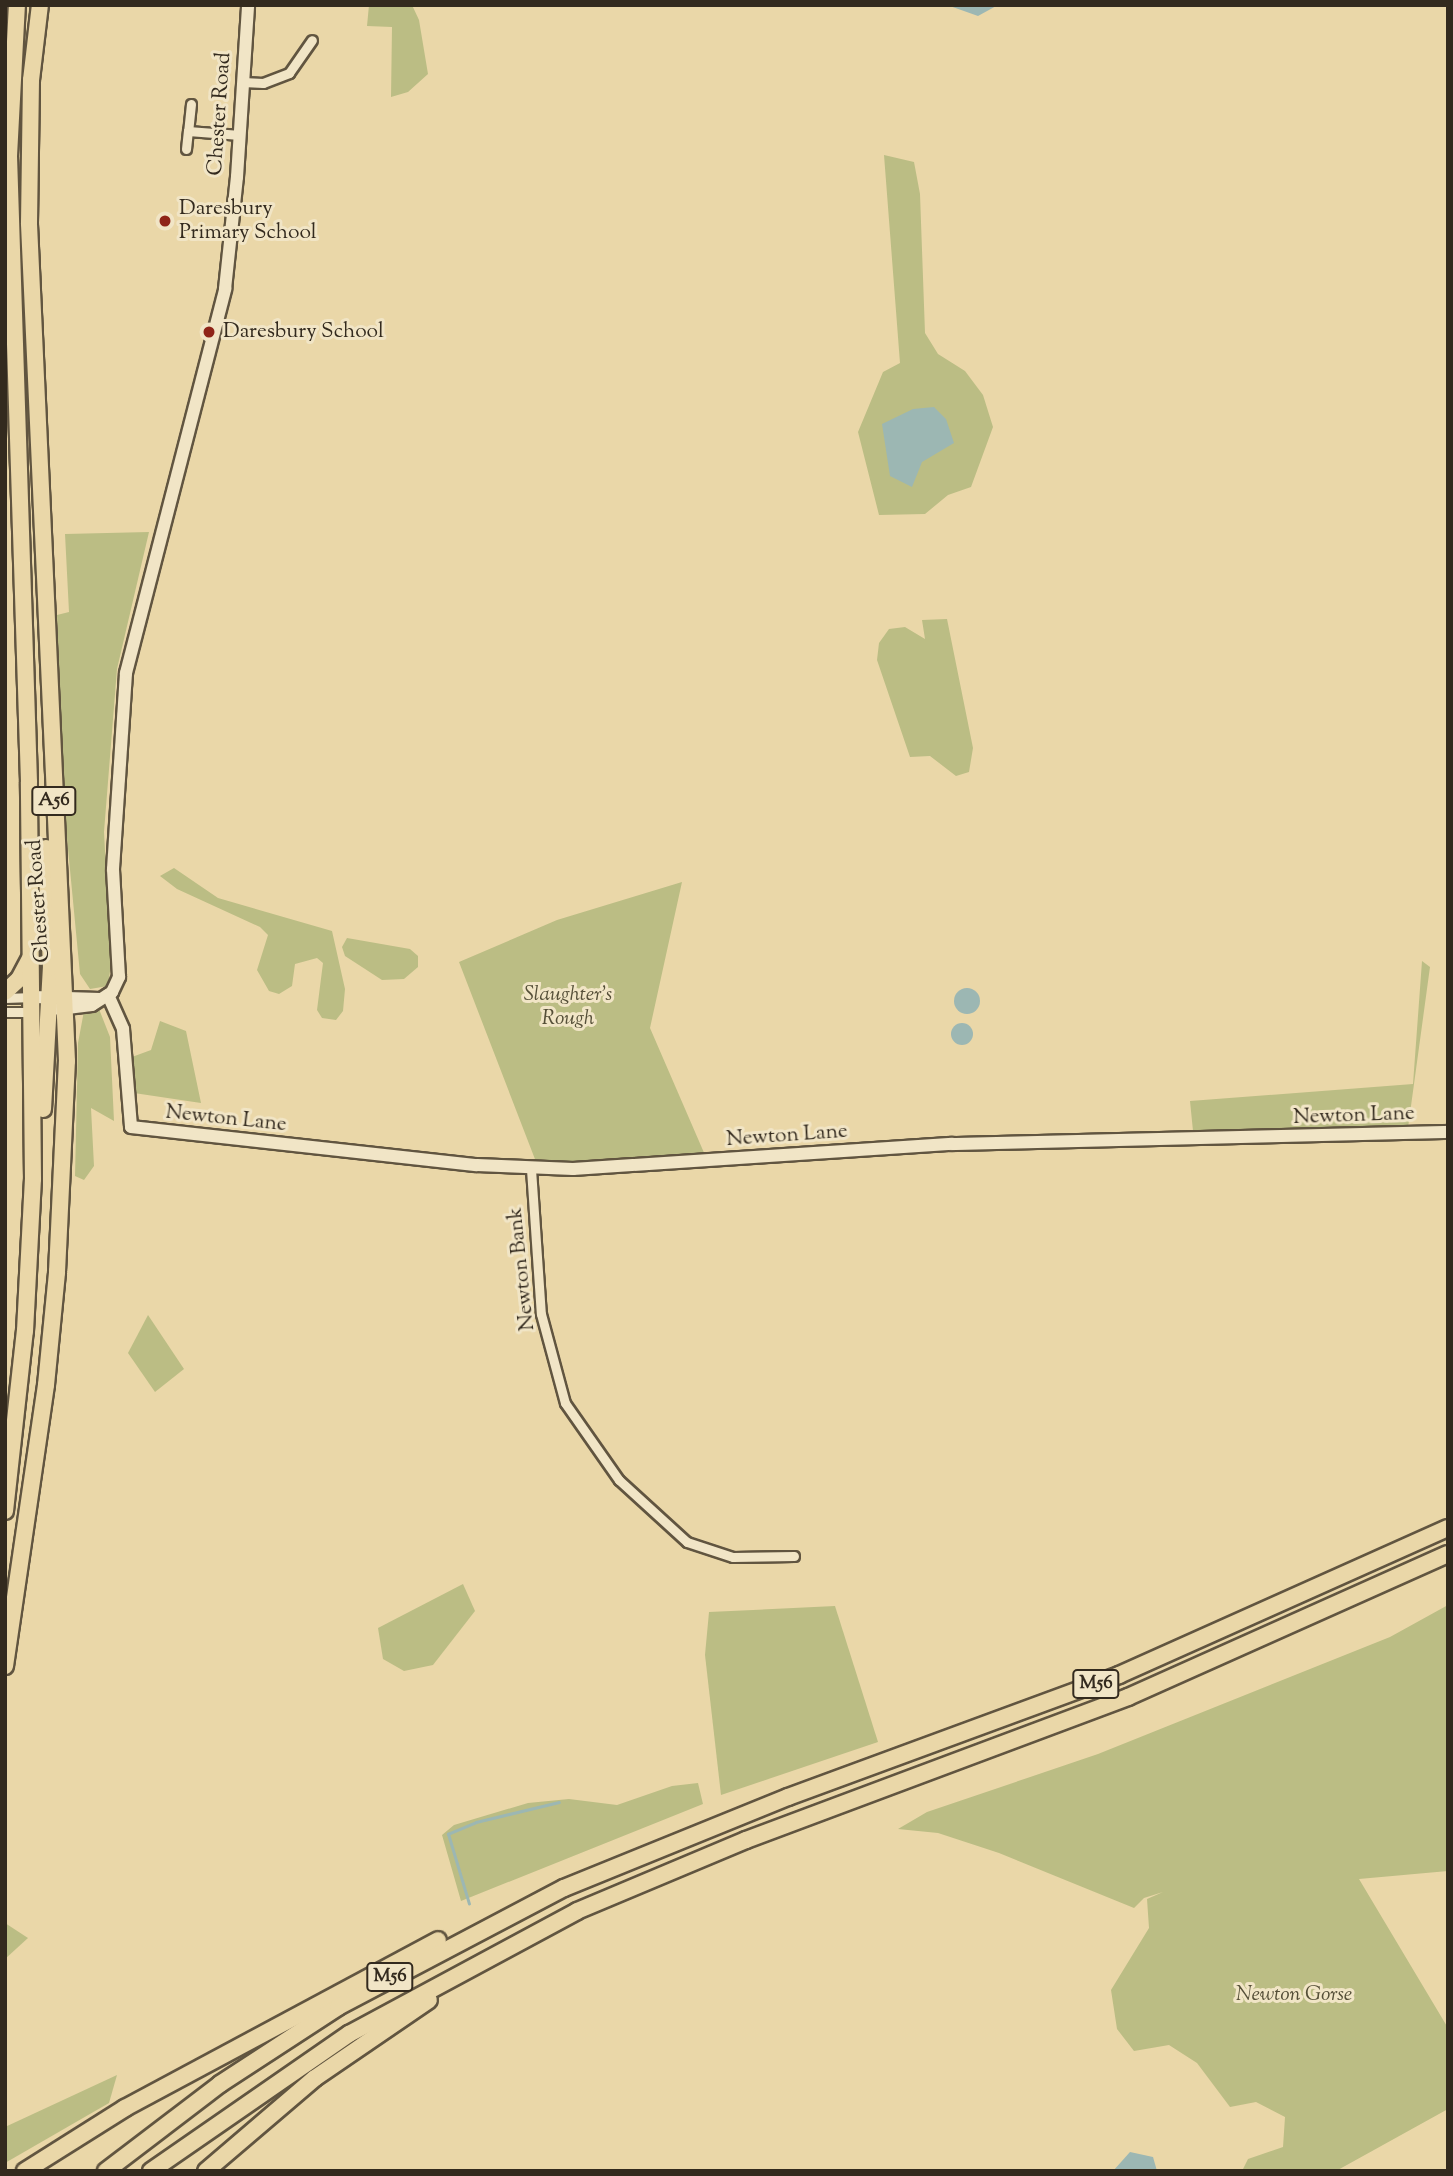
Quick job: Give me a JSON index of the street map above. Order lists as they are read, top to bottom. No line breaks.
{"streets":{"highway":["Chester Road","A56","M56"],"street":["Newton Lane","Newton Bank"]},"crossings":[["Chester Road","Newton Lane"],["Newton Lane","Newton Bank"]],"parks":["Slaughter's Rough","Newton Gorse"],"places":["Daresbury Primary School","Daresbury School"]}
